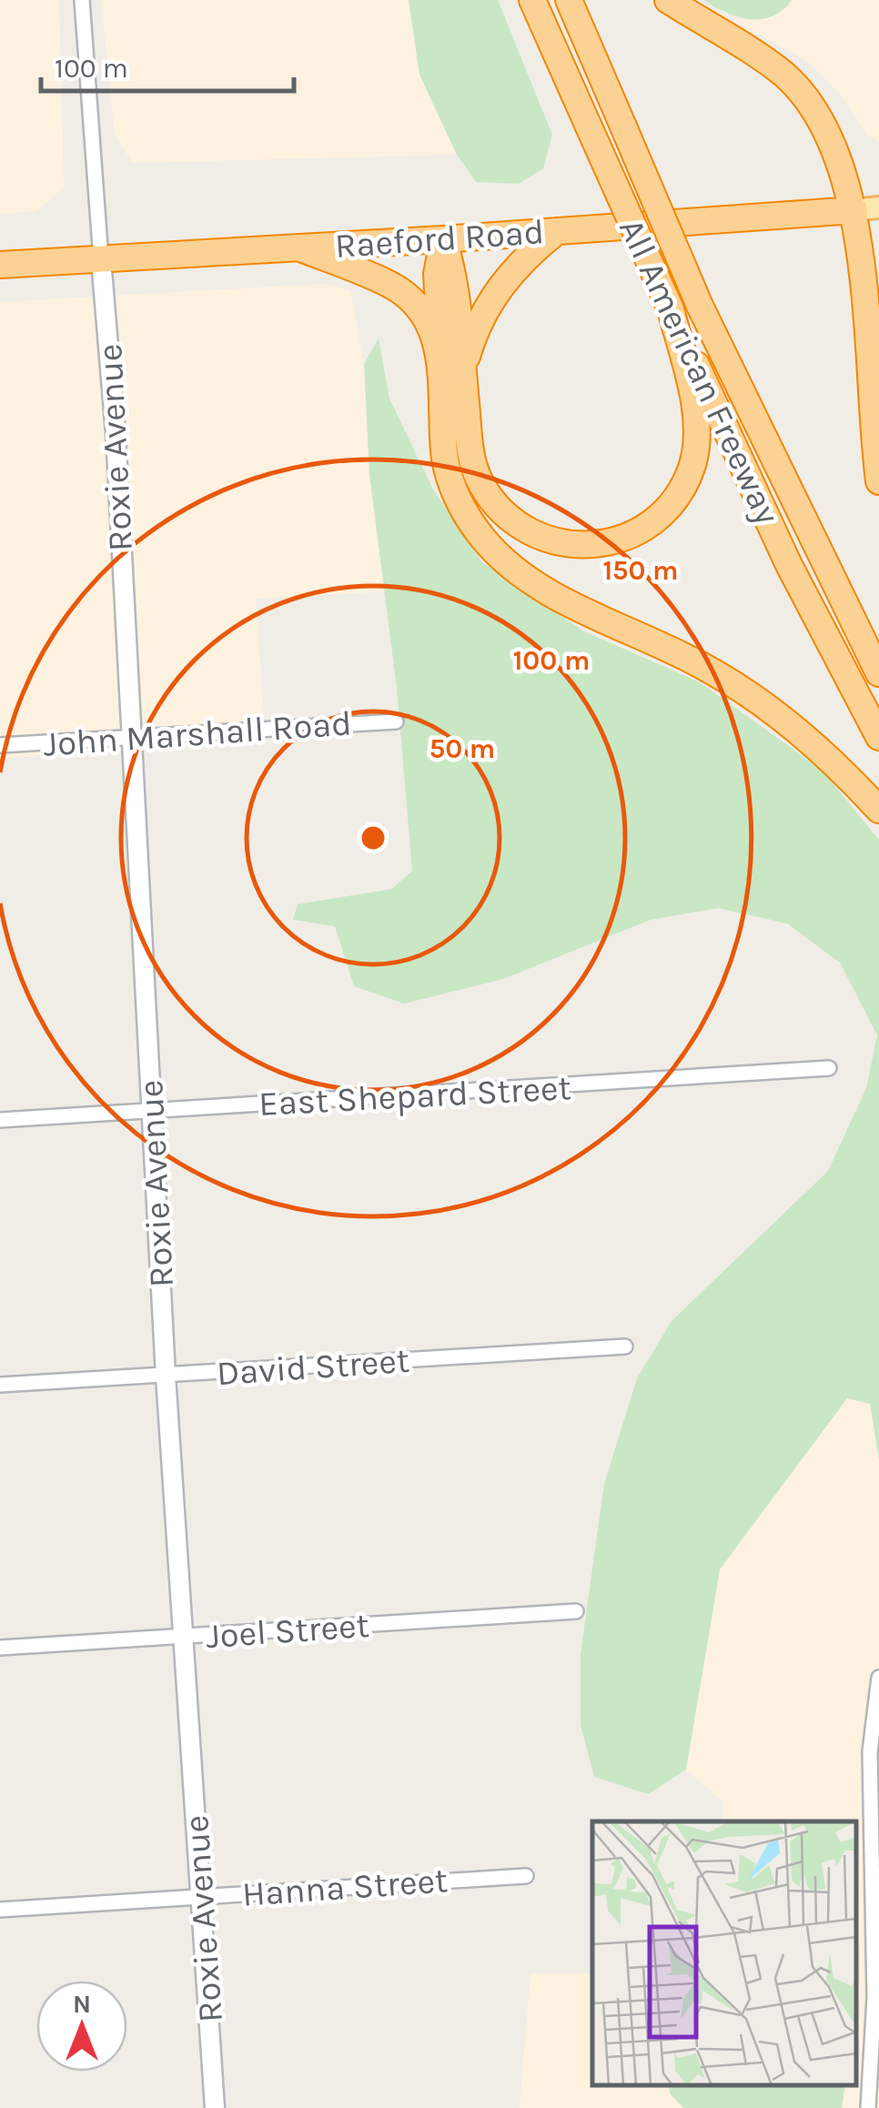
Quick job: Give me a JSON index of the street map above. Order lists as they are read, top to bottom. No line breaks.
{"streets":{"highway":["Raeford Road","All American Freeway"],"street":["Roxie Avenue","John Marshall Road","East Shepard Street","David Street","Joel Street","Hanna Street"]},"crossings":[["Raeford Road","Roxie Avenue"],["Roxie Avenue","John Marshall Road"],["Roxie Avenue","East Shepard Street"],["Roxie Avenue","David Street"],["Roxie Avenue","Joel Street"],["Roxie Avenue","Hanna Street"]],"scale_bar":"100 m","north":"top","rings":["150 m","100 m","50 m"]}
